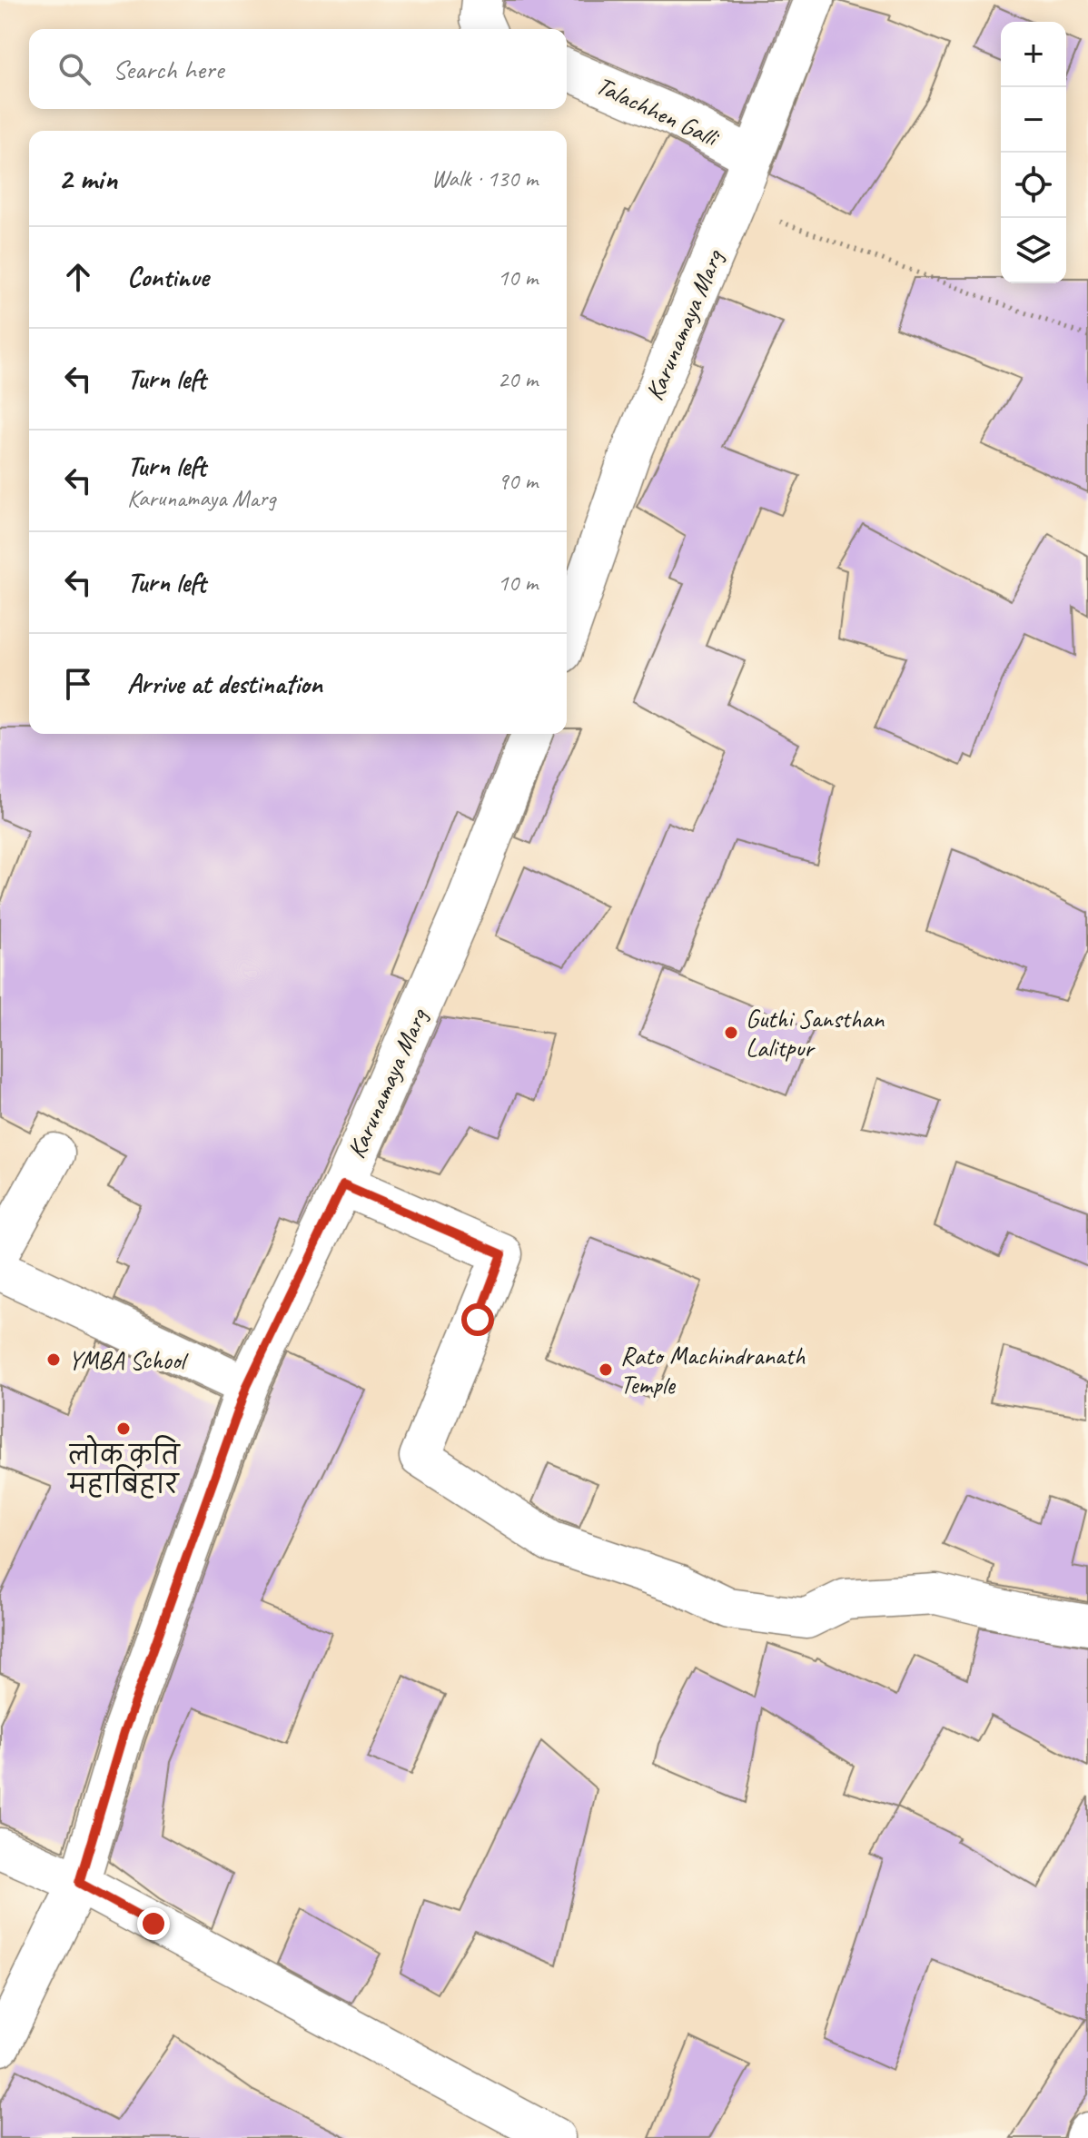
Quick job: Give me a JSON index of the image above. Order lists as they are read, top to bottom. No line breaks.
{"streets":{"street":["Talachhen Galli","Karunamaya Marg"]},"crossings":[["Talachhen Galli","Karunamaya Marg"]],"places":["Guthi Sansthan Lalitpur","YMBA School","Rato Machindranath Temple","लोक कृति महाबिहार"],"page":{"map_buttons":["+","−"],"search":"Search here","heading":["2 min","Walk · 130 m"],"list":[["Continue","10 m"],["Turn left","20 m"],["Turn left","Karunamaya Marg","90 m"],["Turn left","10 m"],"Arrive at destination"]}}
